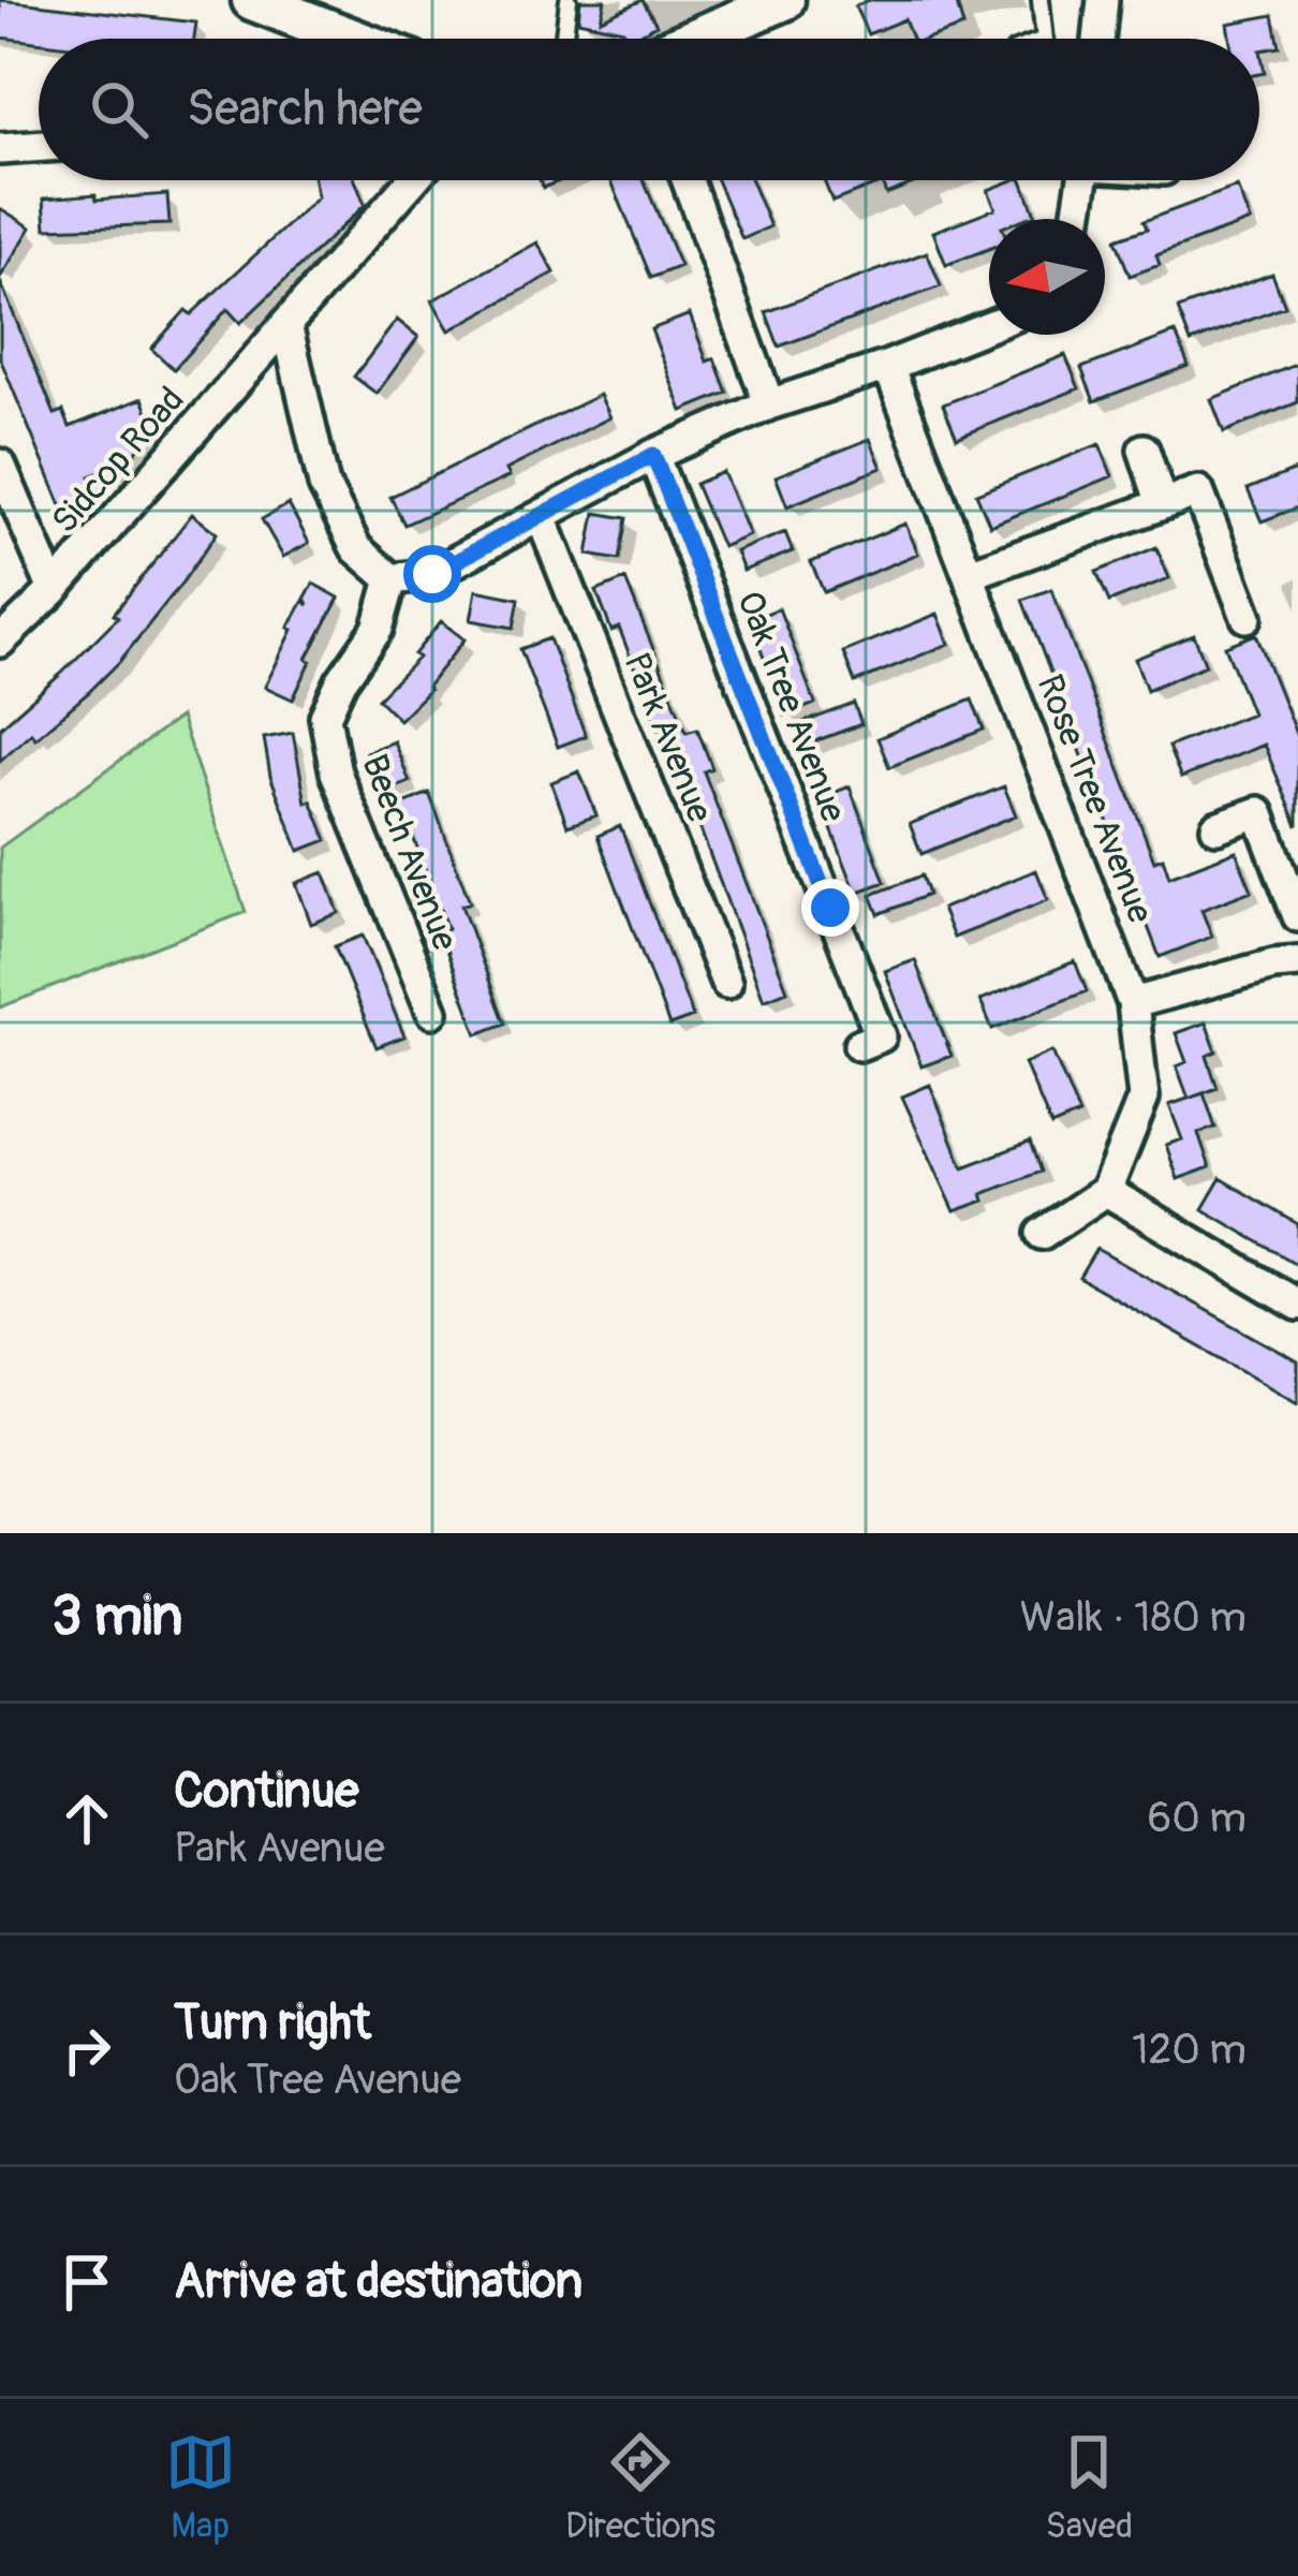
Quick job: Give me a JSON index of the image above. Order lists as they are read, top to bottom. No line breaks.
{"streets":{"street":["Sidcop Road","Oak Tree Avenue","Park Avenue","Rose Tree Avenue","Beech Avenue"]},"north":"left","page":{"search":"Search here","heading":["3 min","Walk · 180 m"],"list":[["Continue","Park Avenue","60 m"],["Turn right","Oak Tree Avenue","120 m"],"Arrive at destination"],"nav":["Map","Directions","Saved"]}}
